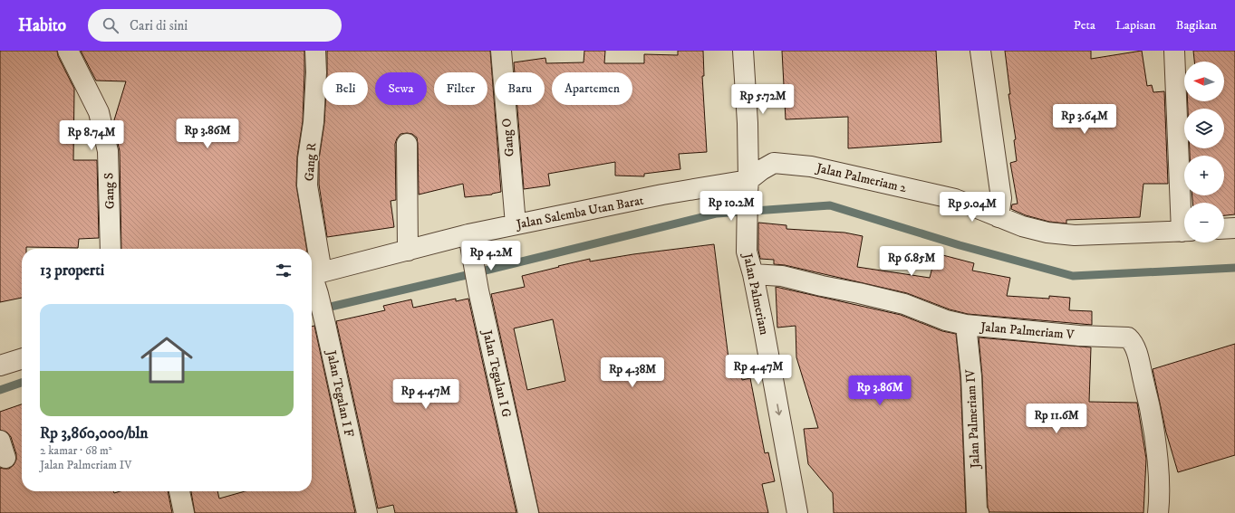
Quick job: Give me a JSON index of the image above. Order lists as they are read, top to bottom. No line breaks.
{"streets":{"street":["Gang O","Gang R","Jalan Palmeriam 2","Gang S","Jalan Salemba Utan Barat","Jalan Palmeriam","Jalan Palmeriam V","Jalan Tegalan I G","Jalan Tegalan I F","Jalan Palmeriam IV"]},"crossings":[["Gang O","Jalan Salemba Utan Barat"],["Gang R","Jalan Salemba Utan Barat"],["Gang R","Jalan Tegalan I F"],["Jalan Palmeriam 2","Jalan Salemba Utan Barat"],["Jalan Palmeriam 2","Jalan Palmeriam"],["Jalan Salemba Utan Barat","Jalan Palmeriam"],["Jalan Salemba Utan Barat","Jalan Tegalan I G"],["Jalan Salemba Utan Barat","Jalan Tegalan I F"],["Jalan Palmeriam","Jalan Palmeriam V"],["Jalan Palmeriam V","Jalan Palmeriam IV"]],"one_way":["Jalan Palmeriam"],"north":"left","page":{"header":"Habito","search":"Cari di sini","nav":["Peta","Lapisan","Bagikan"],"map_buttons":["+","−"],"chip":["Beli","Sewa","Filter","Baru","Apartemen"],"price":["Rp 5.72M","Rp 3.64M","Rp 3.86M","Rp 8.74M","Rp 10.2M","Rp 9.04M","Rp 4.2M","Rp 6.85M","Rp 4.47M","Rp 4.38M","Rp 3.86M","Rp 4.47M","Rp 11.6M"],"heading":"13 properti","list":[{"name":"Rp 3,860,000/bln","note":"2 kamar · 68 m² · Jalan Palmeriam IV"}]}}
